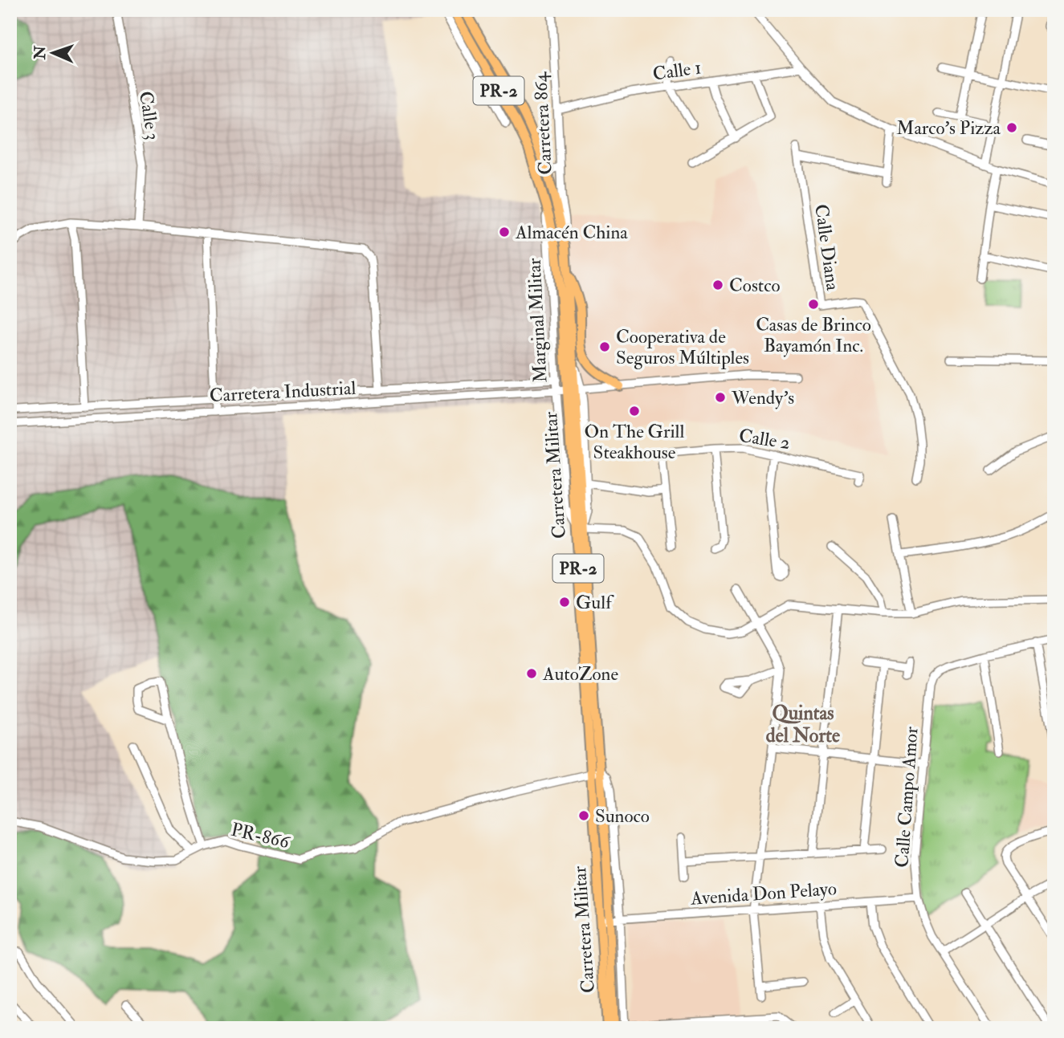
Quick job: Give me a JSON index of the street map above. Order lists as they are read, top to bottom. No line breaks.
{"streets":{"main road":["PR-2","Carretera Militar"],"street":["Calle 1","Calle 3","Carretera 864","Calle Diana","Marginal Militar","Carretera Industrial","Calle 2","Calle Campo Amor","PR-866","Avenida Don Pelayo"]},"crossings":[["Calle 1","Carretera 864"],["Carretera 864","Carretera Militar"],["Marginal Militar","Carretera Industrial"],["Marginal Militar","Carretera Militar"],["Carretera Militar","PR-866"],["Carretera Militar","Avenida Don Pelayo"],["Calle Campo Amor","Avenida Don Pelayo"]],"districts":["Quintas del Norte"],"places":["Marco's Pizza","Almacén China","Costco","Casas de Brinco Bayamón Inc.","Cooperativa de Seguros Múltiples","Wendy's","On The Grill Steakhouse","Gulf","AutoZone","Sunoco"],"north":"left"}
